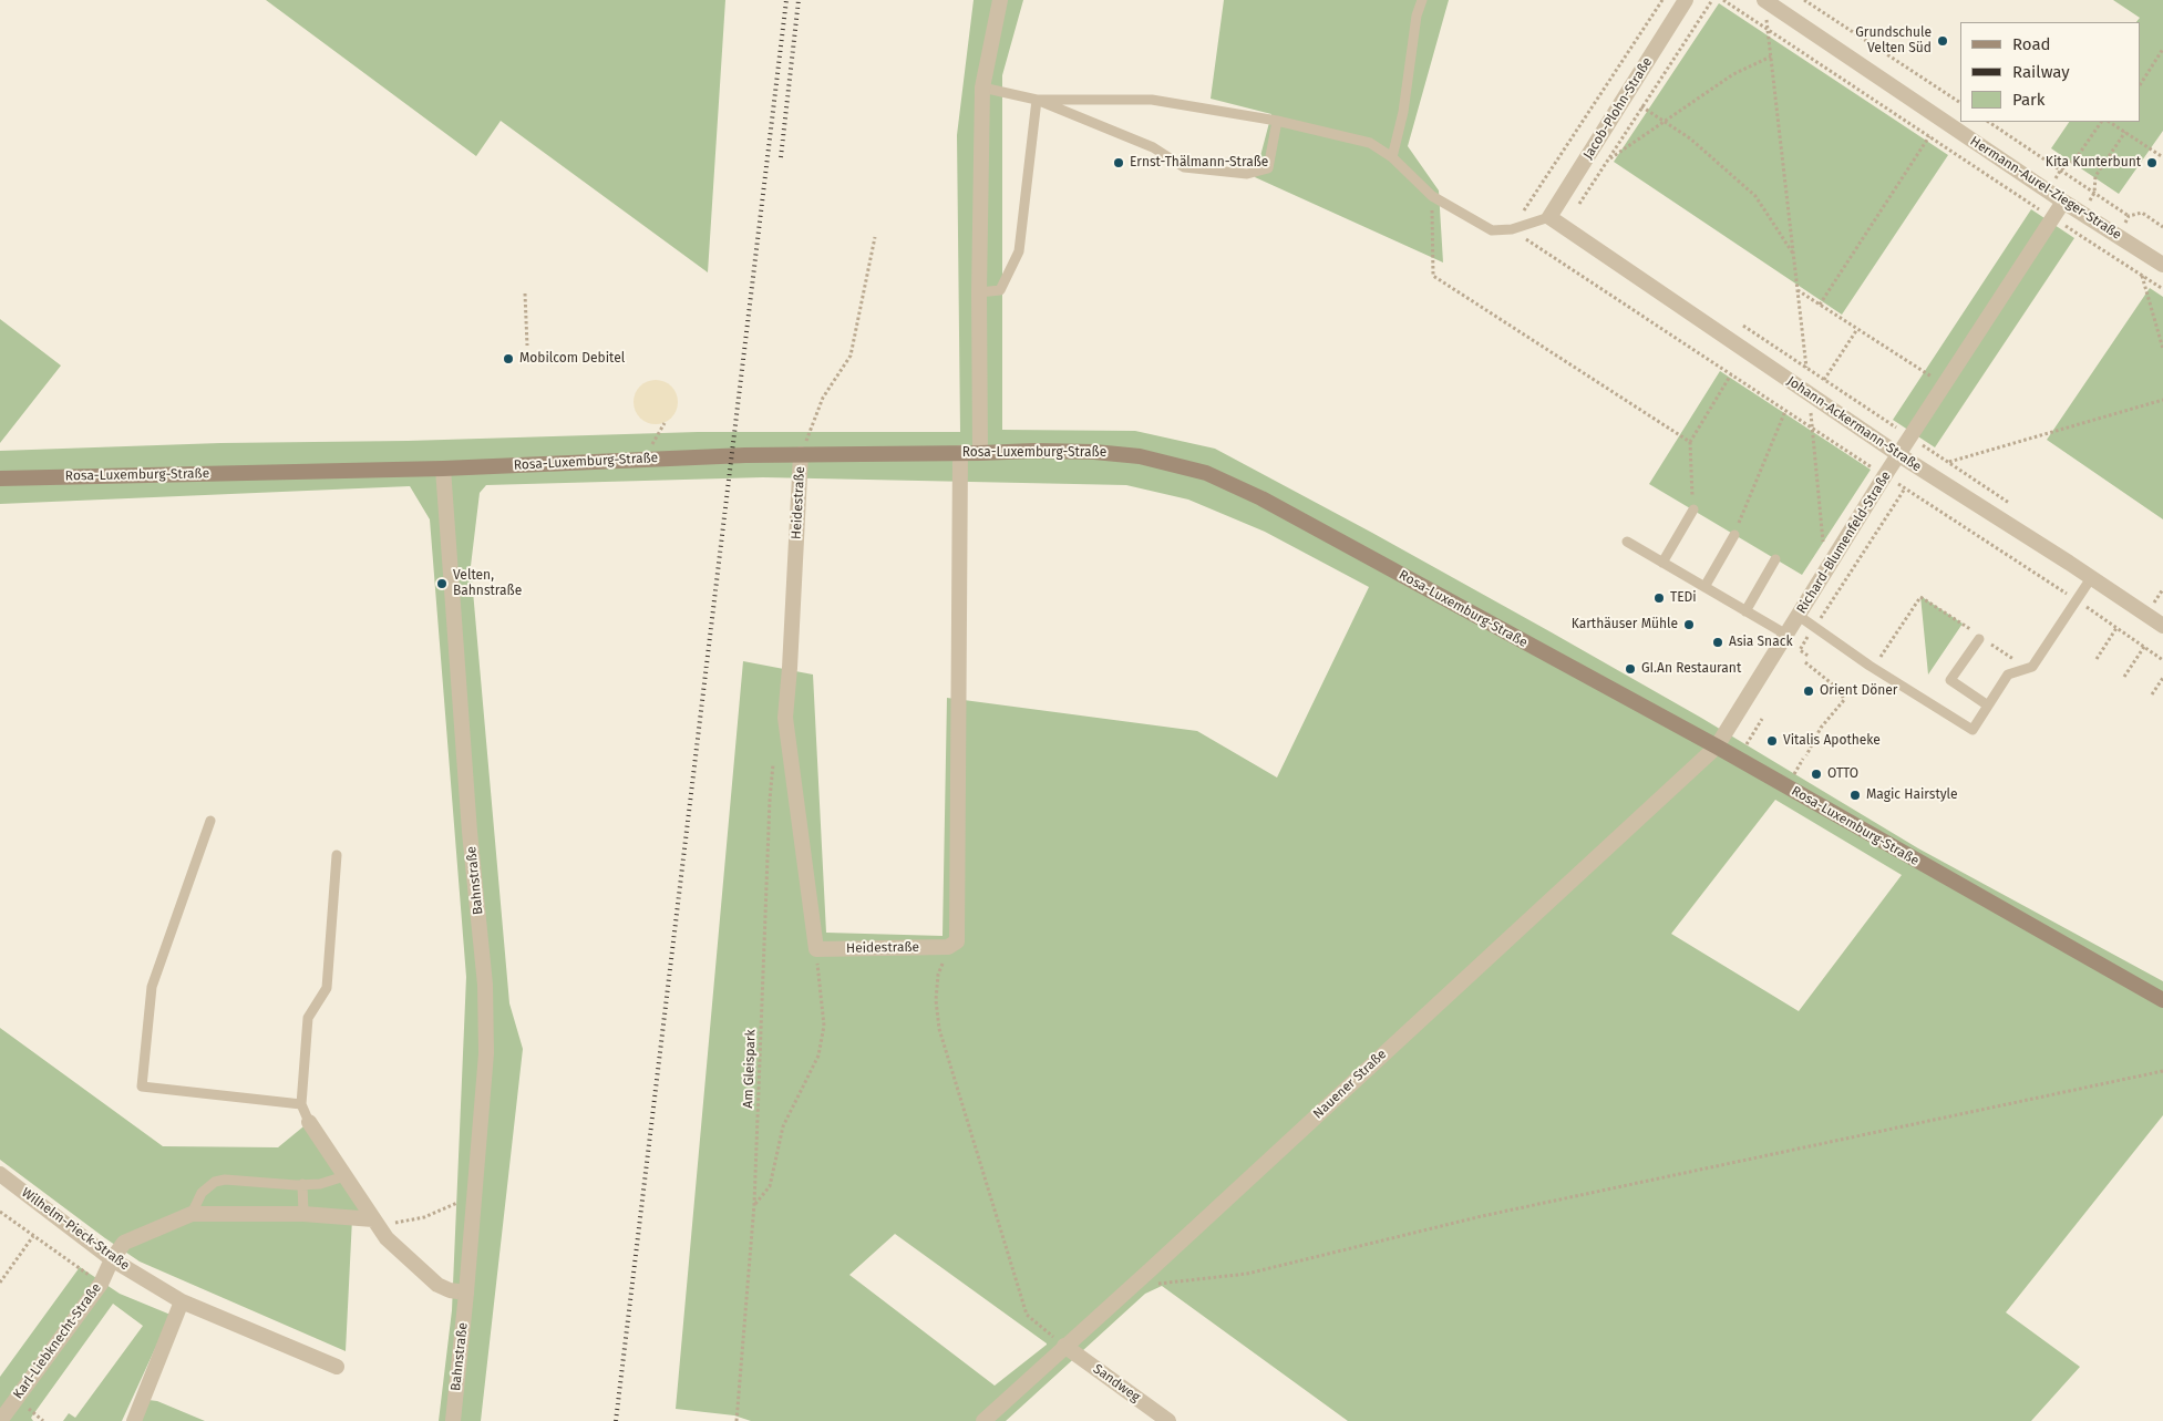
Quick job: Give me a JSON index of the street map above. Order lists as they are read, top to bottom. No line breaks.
{"streets":{"main road":["Rosa-Luxemburg-Straße"],"street":["Jacob-Plohn-Straße","Hermann-Aurel-Zieger-Straße","Johann-Ackermann-Straße","Heidestraße","Richard-Blumenfeld-Straße","Bahnstraße","Nauener Straße","Wilhelm-Pieck-Straße","Karl-Liebknecht-Straße","Sandweg"],"path":["Am Gleispark"]},"crossings":[["Jacob-Plohn-Straße","Johann-Ackermann-Straße"],["Hermann-Aurel-Zieger-Straße","Richard-Blumenfeld-Straße"],["Johann-Ackermann-Straße","Richard-Blumenfeld-Straße"],["Rosa-Luxemburg-Straße","Heidestraße"],["Rosa-Luxemburg-Straße","Richard-Blumenfeld-Straße"],["Rosa-Luxemburg-Straße","Bahnstraße"],["Rosa-Luxemburg-Straße","Nauener Straße"],["Richard-Blumenfeld-Straße","Nauener Straße"],["Nauener Straße","Sandweg"],["Wilhelm-Pieck-Straße","Karl-Liebknecht-Straße"]],"places":["Grundschule Velten Süd","Ernst-Thälmann-Straße","Kita Kunterbunt","Mobilcom Debitel","Velten, Bahnstraße","TEDi","Karthäuser Mühle","Asia Snack","GI.An Restaurant","Orient Döner","Vitalis Apotheke","OTTO","Magic Hairstyle"],"legend":["Road","Railway","Park"]}
